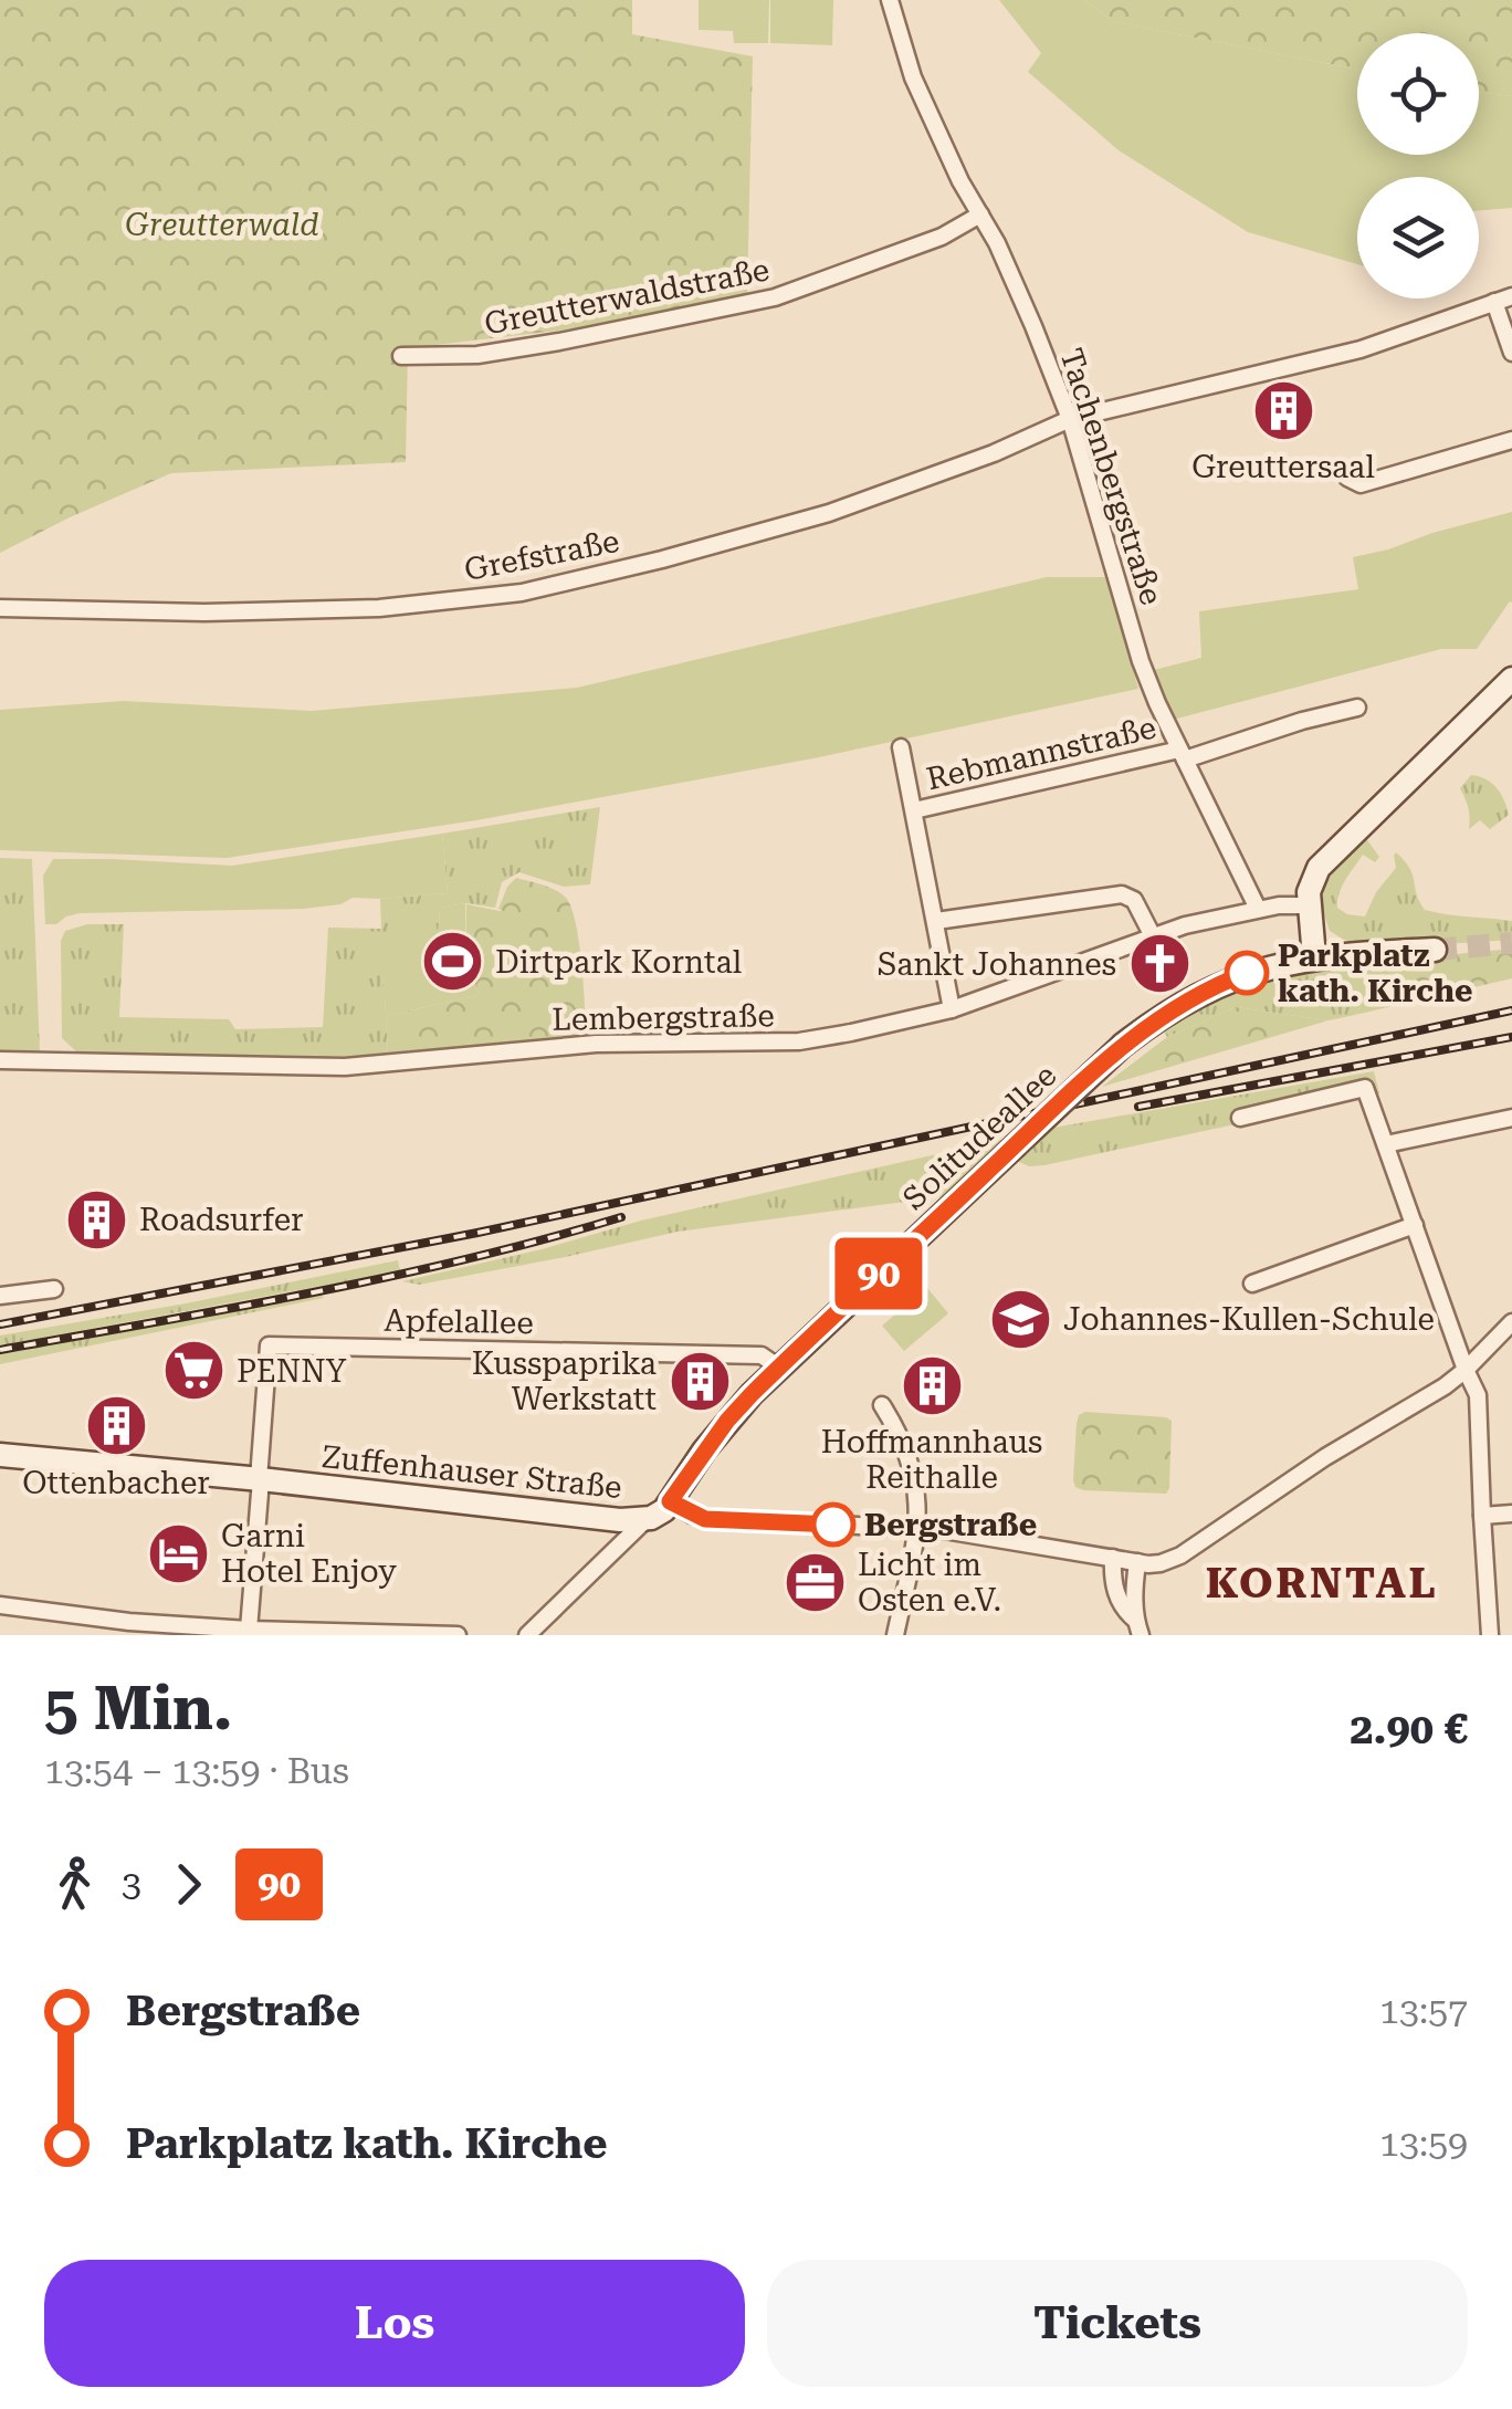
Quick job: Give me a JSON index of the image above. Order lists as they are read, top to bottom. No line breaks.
{"streets":{"main road":["Solitudeallee","Zuffenhauser Straße"],"street":["Greutterwaldstraße","Tachenbergstraße","Grefstraße","Rebmannstraße","Lembergstraße","Apfelallee"]},"crossings":[["Greutterwaldstraße","Tachenbergstraße"],["Tachenbergstraße","Grefstraße"],["Tachenbergstraße","Rebmannstraße"],["Tachenbergstraße","Lembergstraße"],["Solitudeallee","Apfelallee"],["Solitudeallee","Zuffenhauser Straße"],["Apfelallee","Zuffenhauser Straße"]],"districts":["KORNTAL"],"parks":["Greutterwald"],"places":{"building":["Greuttersaal","Roadsurfer","Kusspaprika Werkstatt","Hoffmannhaus Reithalle","Ottenbacher"],"sports":["Dirtpark Korntal"],"church":["Sankt Johannes"],"other":["Parkplatz kath. Kirche","Bergstraße"],"school or university":["Johannes-Kullen-Schule"],"supermarket":["PENNY"],"hotel":["Garni Hotel Enjoy"],"office":["Licht im Osten e.V."]},"lines":["bus line 90"],"page":{"on_map":"90","heading":["5 Min.","13:54 – 13:59 · Bus","2.90 €"],"legs":["3","90"],"list":[{"name":"Bergstraße","value":"13:57"},{"name":"Parkplatz kath. Kirche","value":"13:59"}],"buttons":["Los","Tickets"]}}
